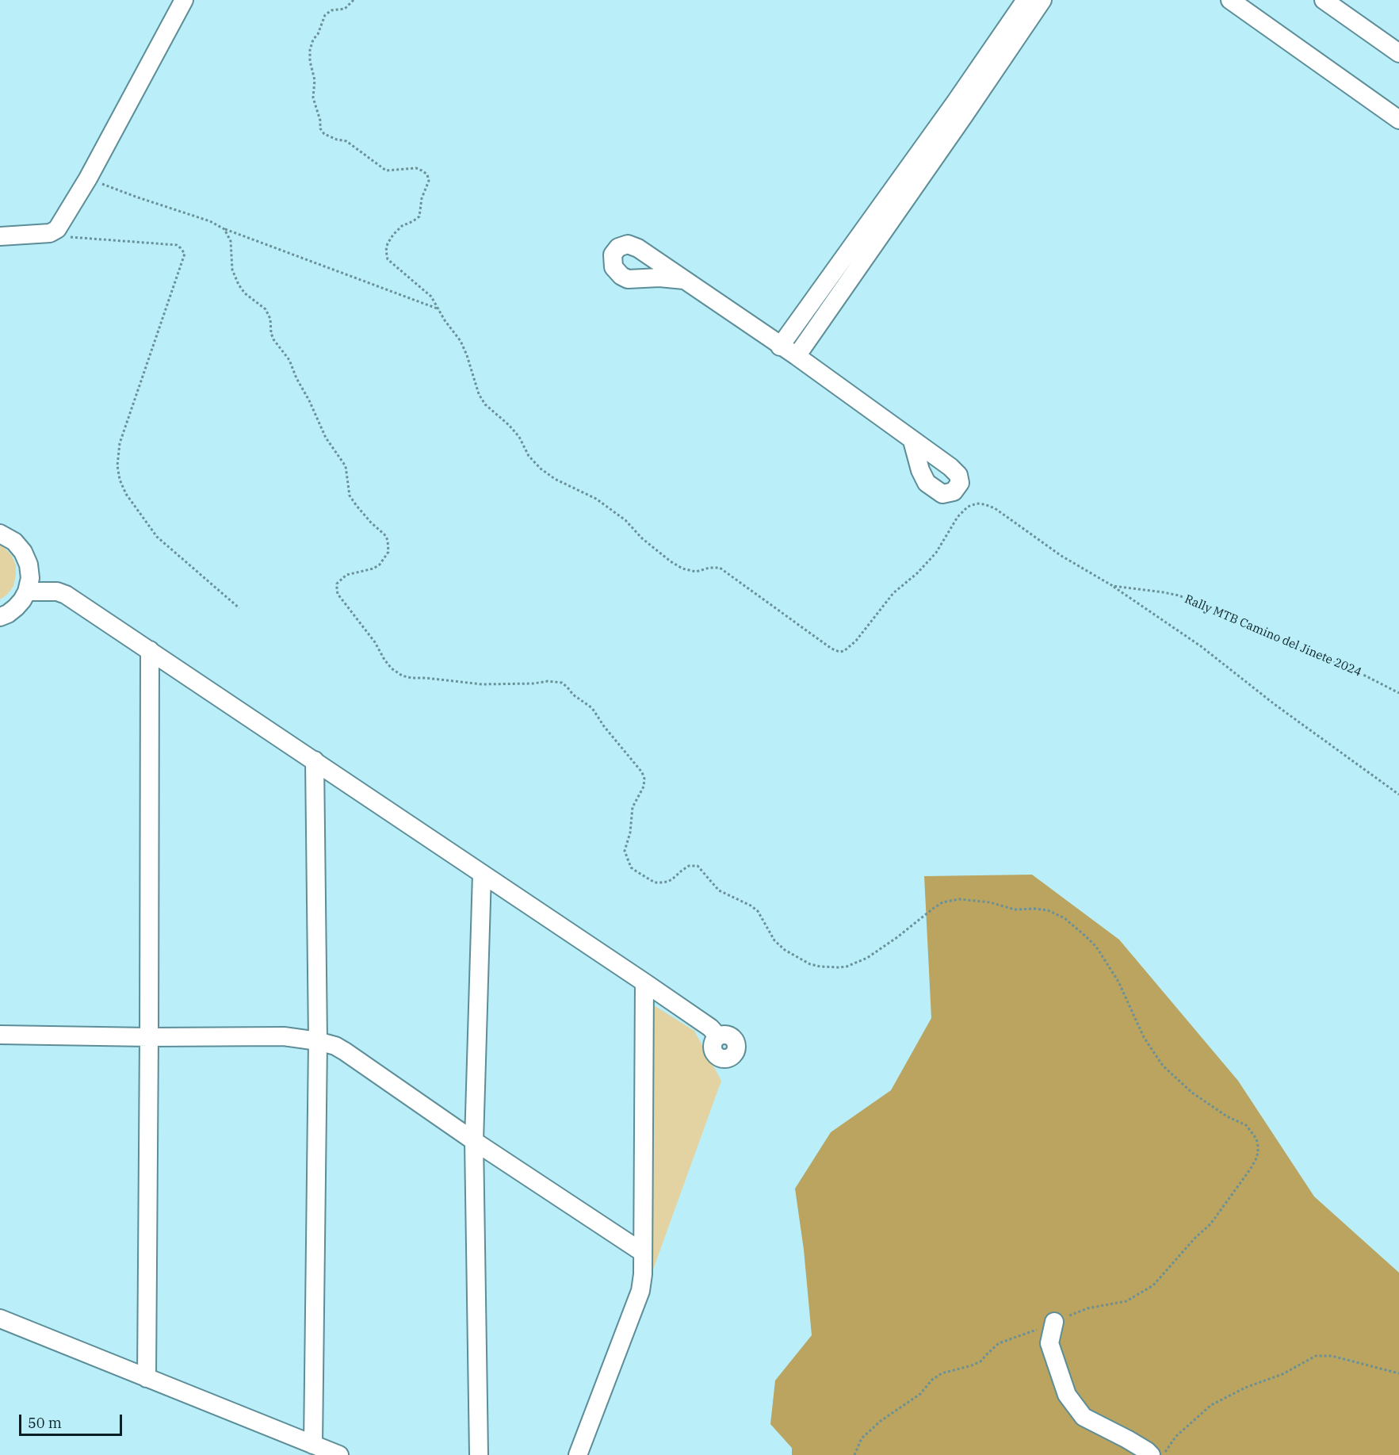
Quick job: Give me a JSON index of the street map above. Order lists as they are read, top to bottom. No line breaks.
{"streets":{"path":["Rally MTB Camino del Jinete 2024"]},"scale_bar":"50 m"}
